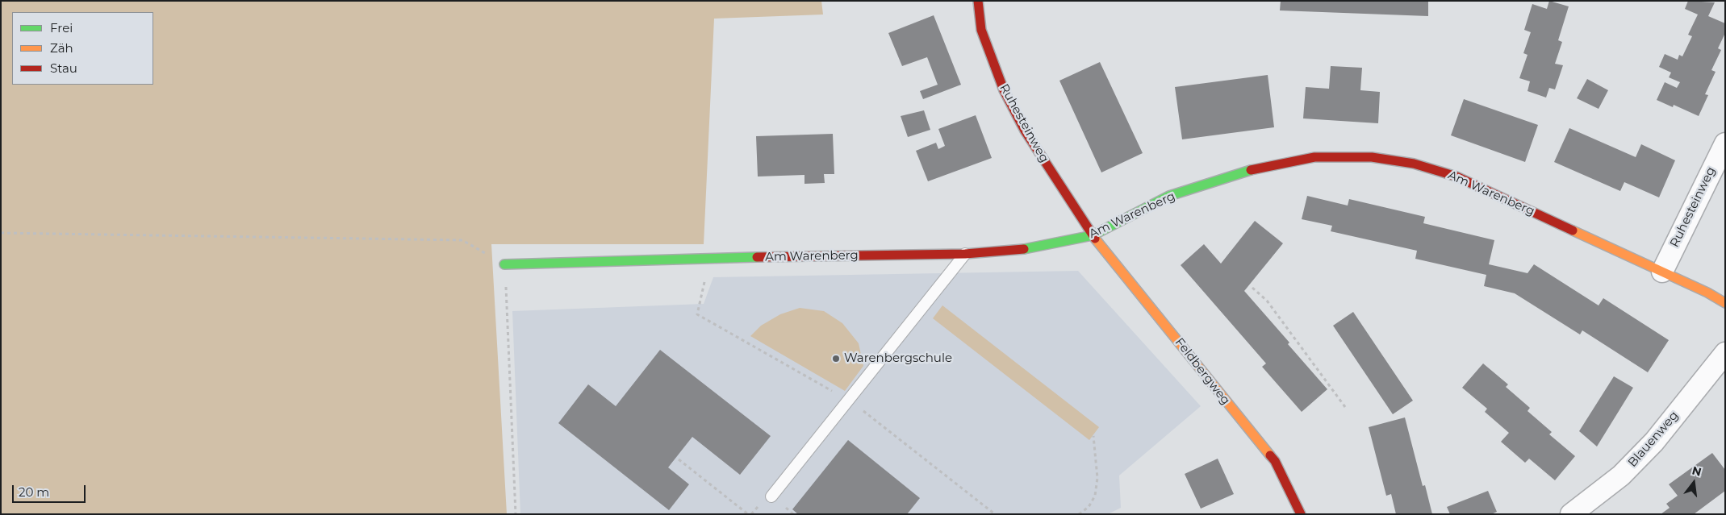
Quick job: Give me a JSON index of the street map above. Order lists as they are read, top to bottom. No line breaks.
{"streets":{"street":["Ruhesteinweg","Am Warenberg","Feldbergweg","Blauenweg"]},"crossings":[["Ruhesteinweg","Am Warenberg"],["Ruhesteinweg","Feldbergweg"],["Am Warenberg","Feldbergweg"]],"places":["Warenbergschule"],"legend":["Frei","Zäh","Stau"],"scale_bar":"20 m","north":"top"}
